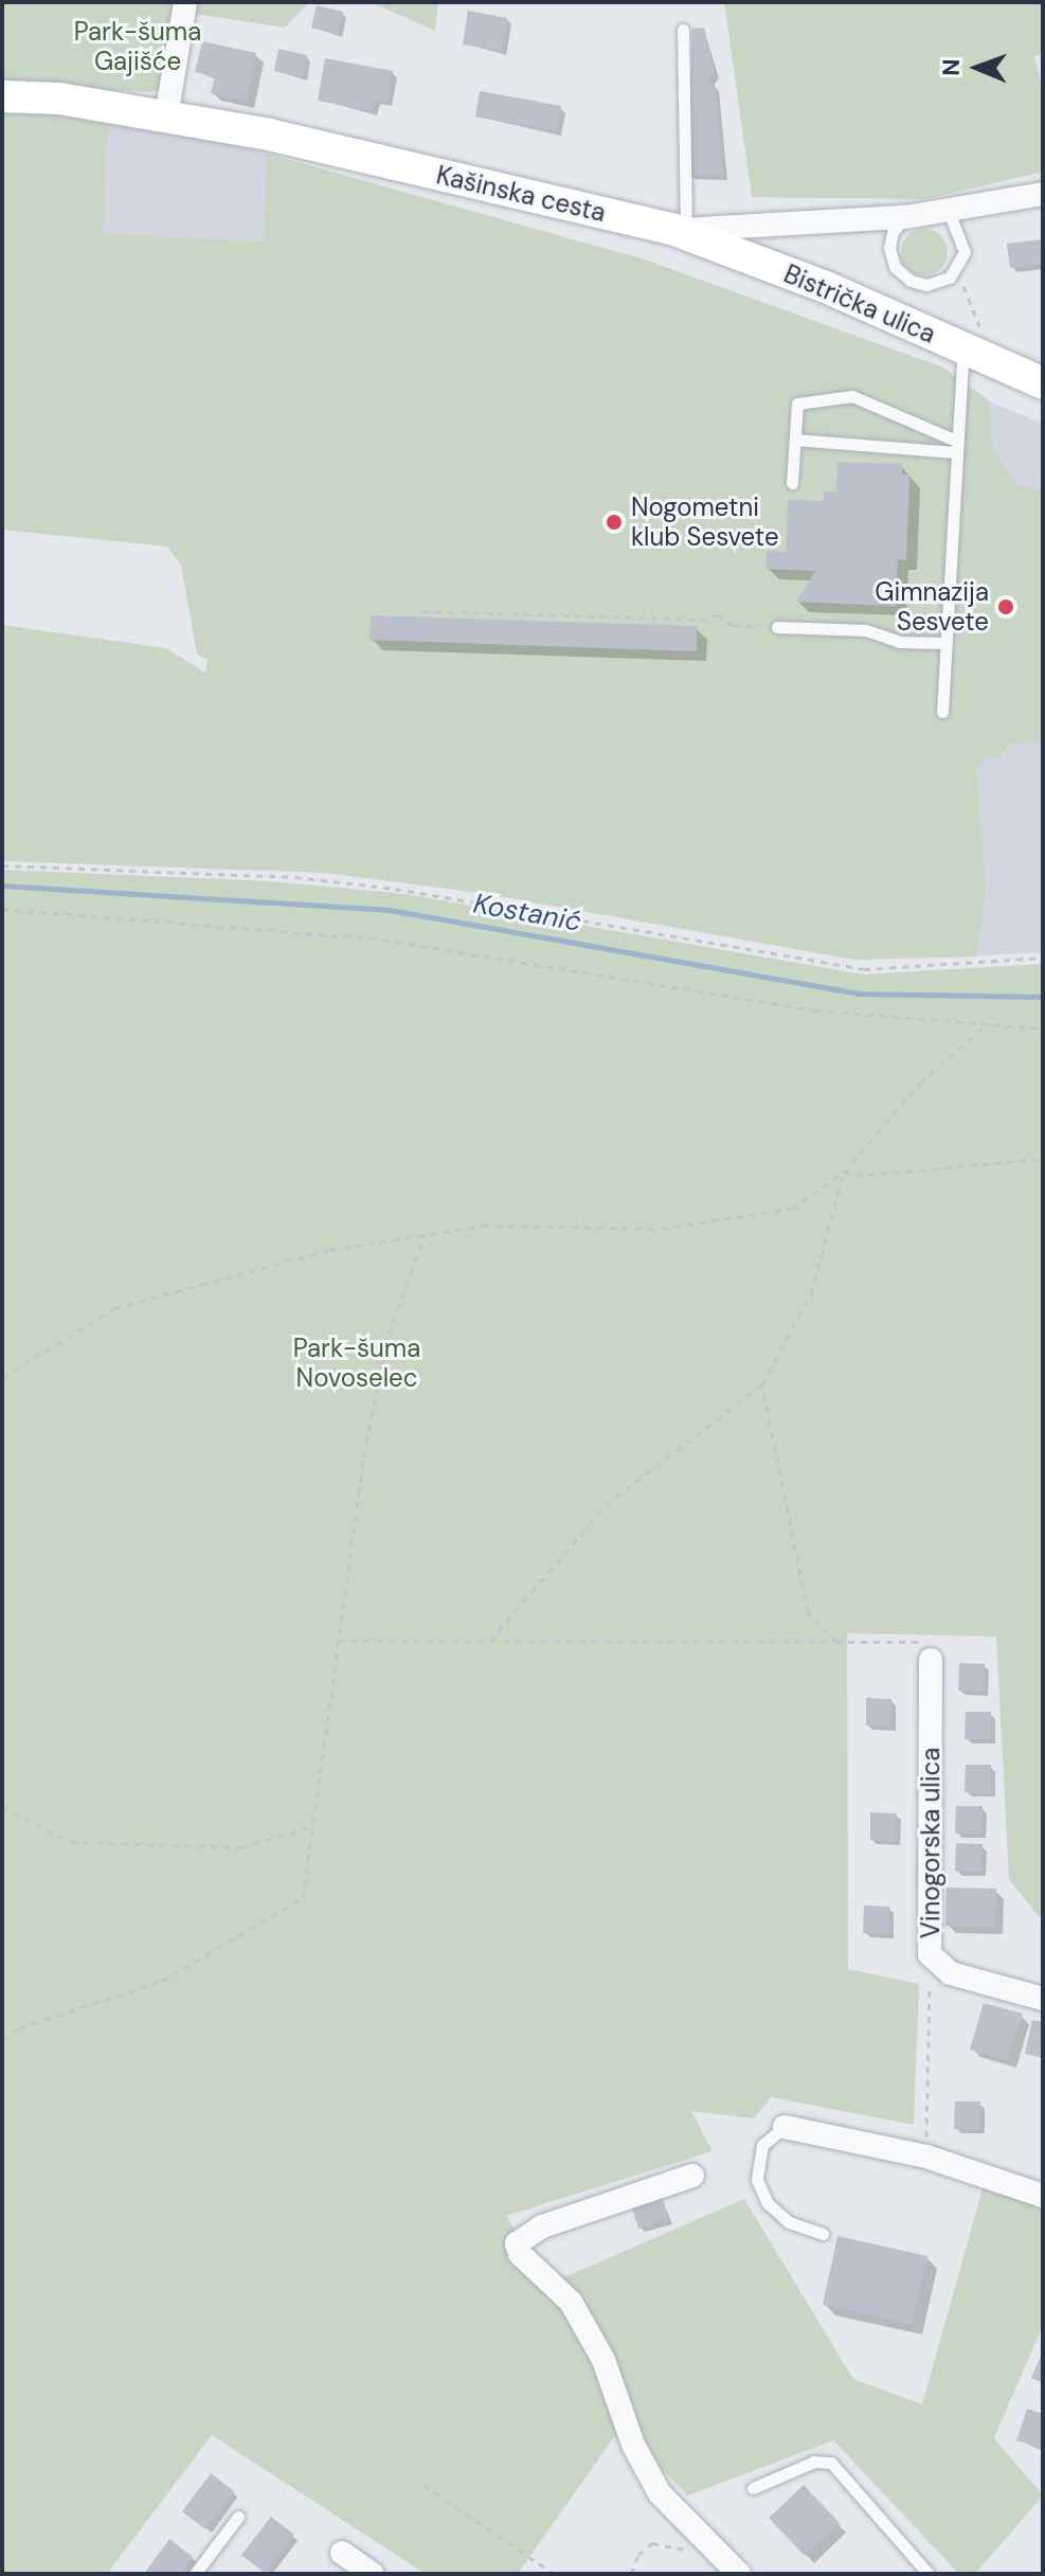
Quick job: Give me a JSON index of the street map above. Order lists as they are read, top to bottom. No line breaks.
{"streets":{"main road":["Kašinska cesta","Bistrička ulica"],"street":["Vinogorska ulica"]},"crossings":[["Kašinska cesta","Bistrička ulica"]],"water":["Kostanić"],"parks":["Park-šuma Gajišće","Park-šuma Novoselec"],"places":["Nogometni klub Sesvete","Gimnazija Sesvete"],"north":"left"}
